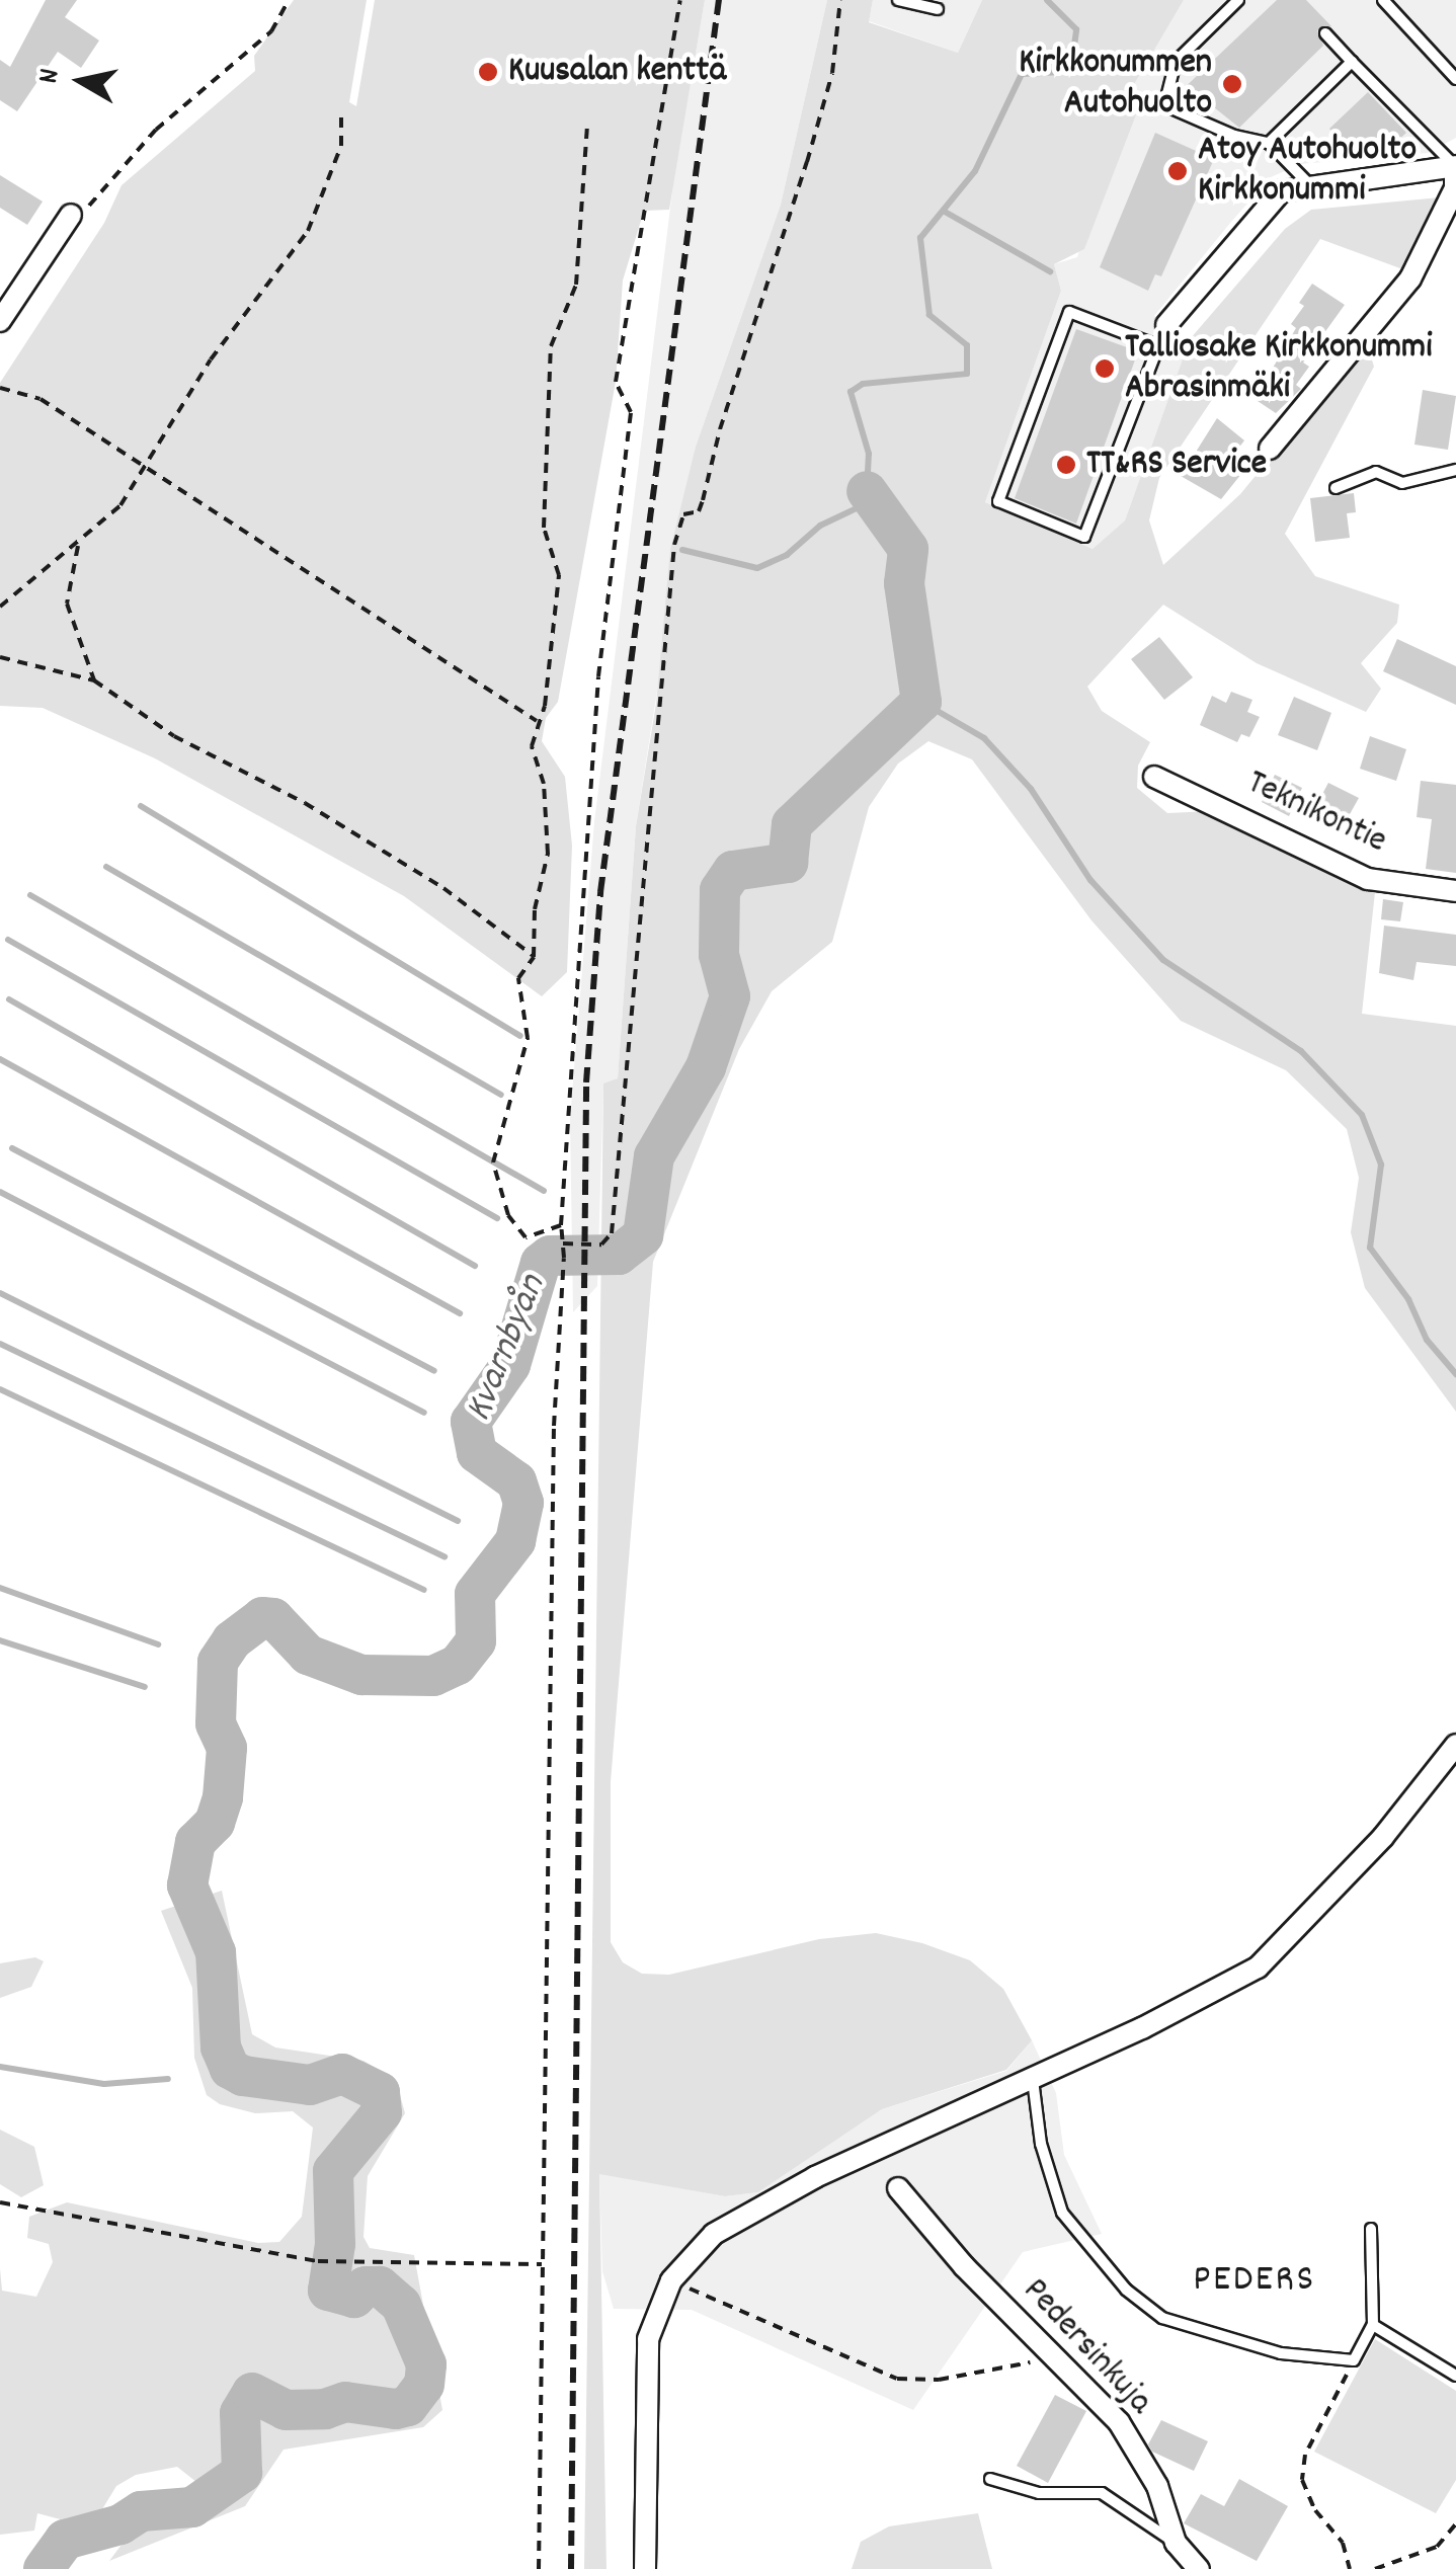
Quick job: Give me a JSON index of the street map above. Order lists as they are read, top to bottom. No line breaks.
{"streets":{"street":["Teknikontie","Pedersinkuja"]},"districts":["PEDERS"],"water":["Kvarnbyån"],"places":["Kuusalan kenttä","Kirkkonummen Autohuolto","Atoy Autohuolto Kirkkonummi","Talliosake Kirkkonummi Abrasinmäki","TT&RS Service"],"north":"left"}
